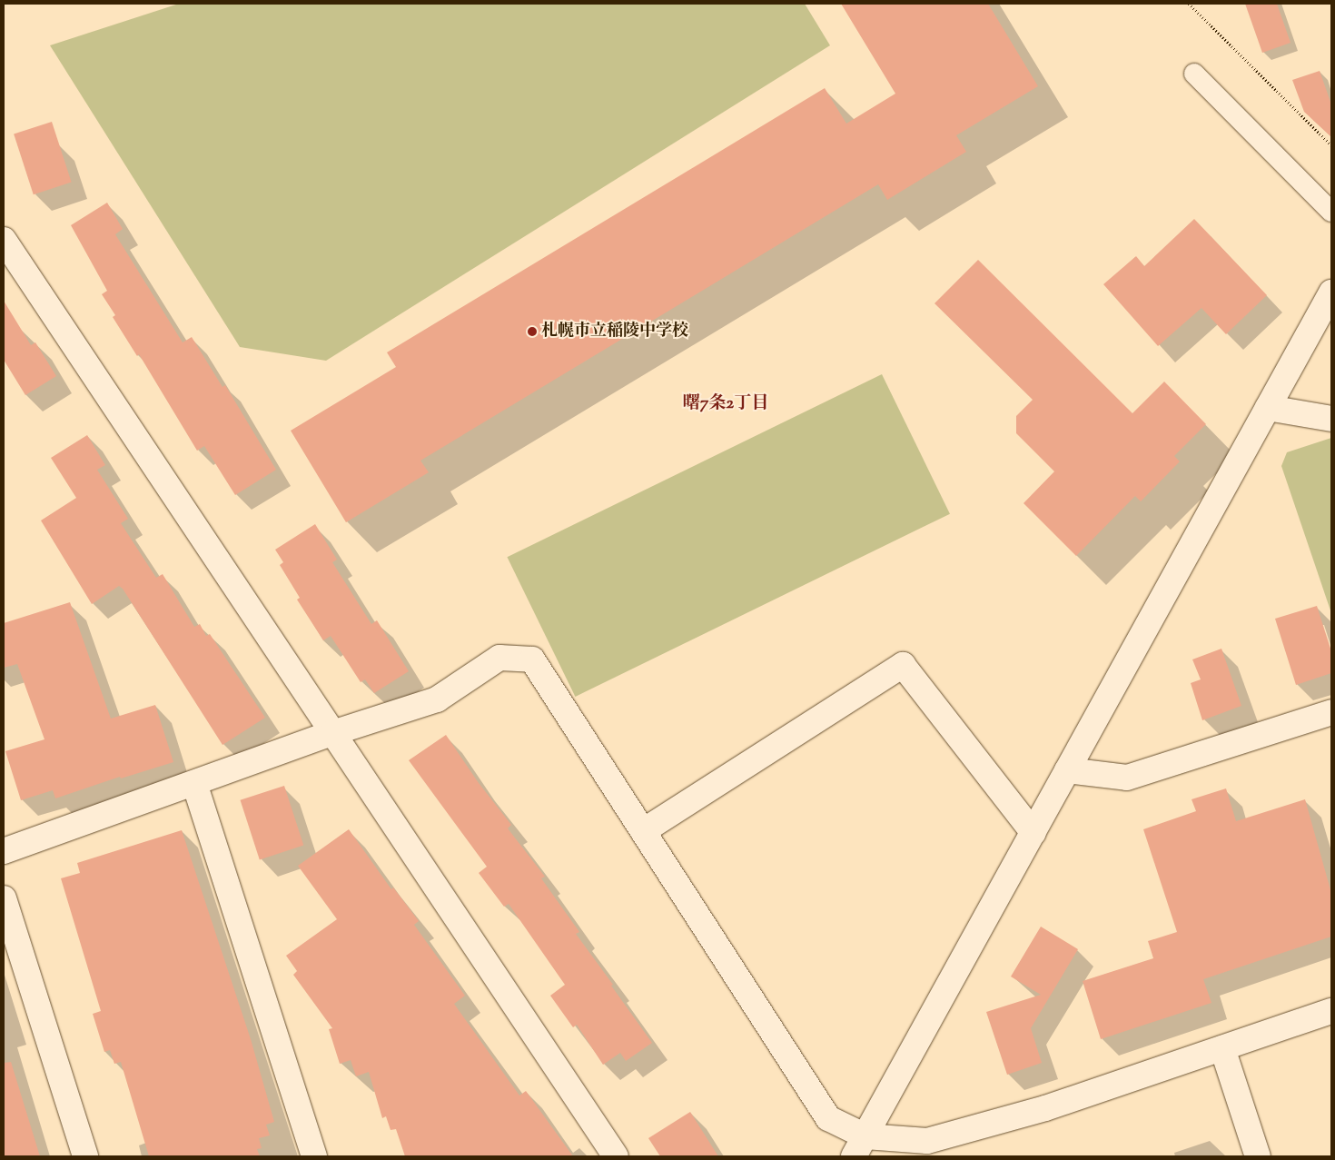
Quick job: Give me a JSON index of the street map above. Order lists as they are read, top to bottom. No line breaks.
{"districts":["曙7条2丁目"],"places":["札幌市立稲陵中学校"]}
